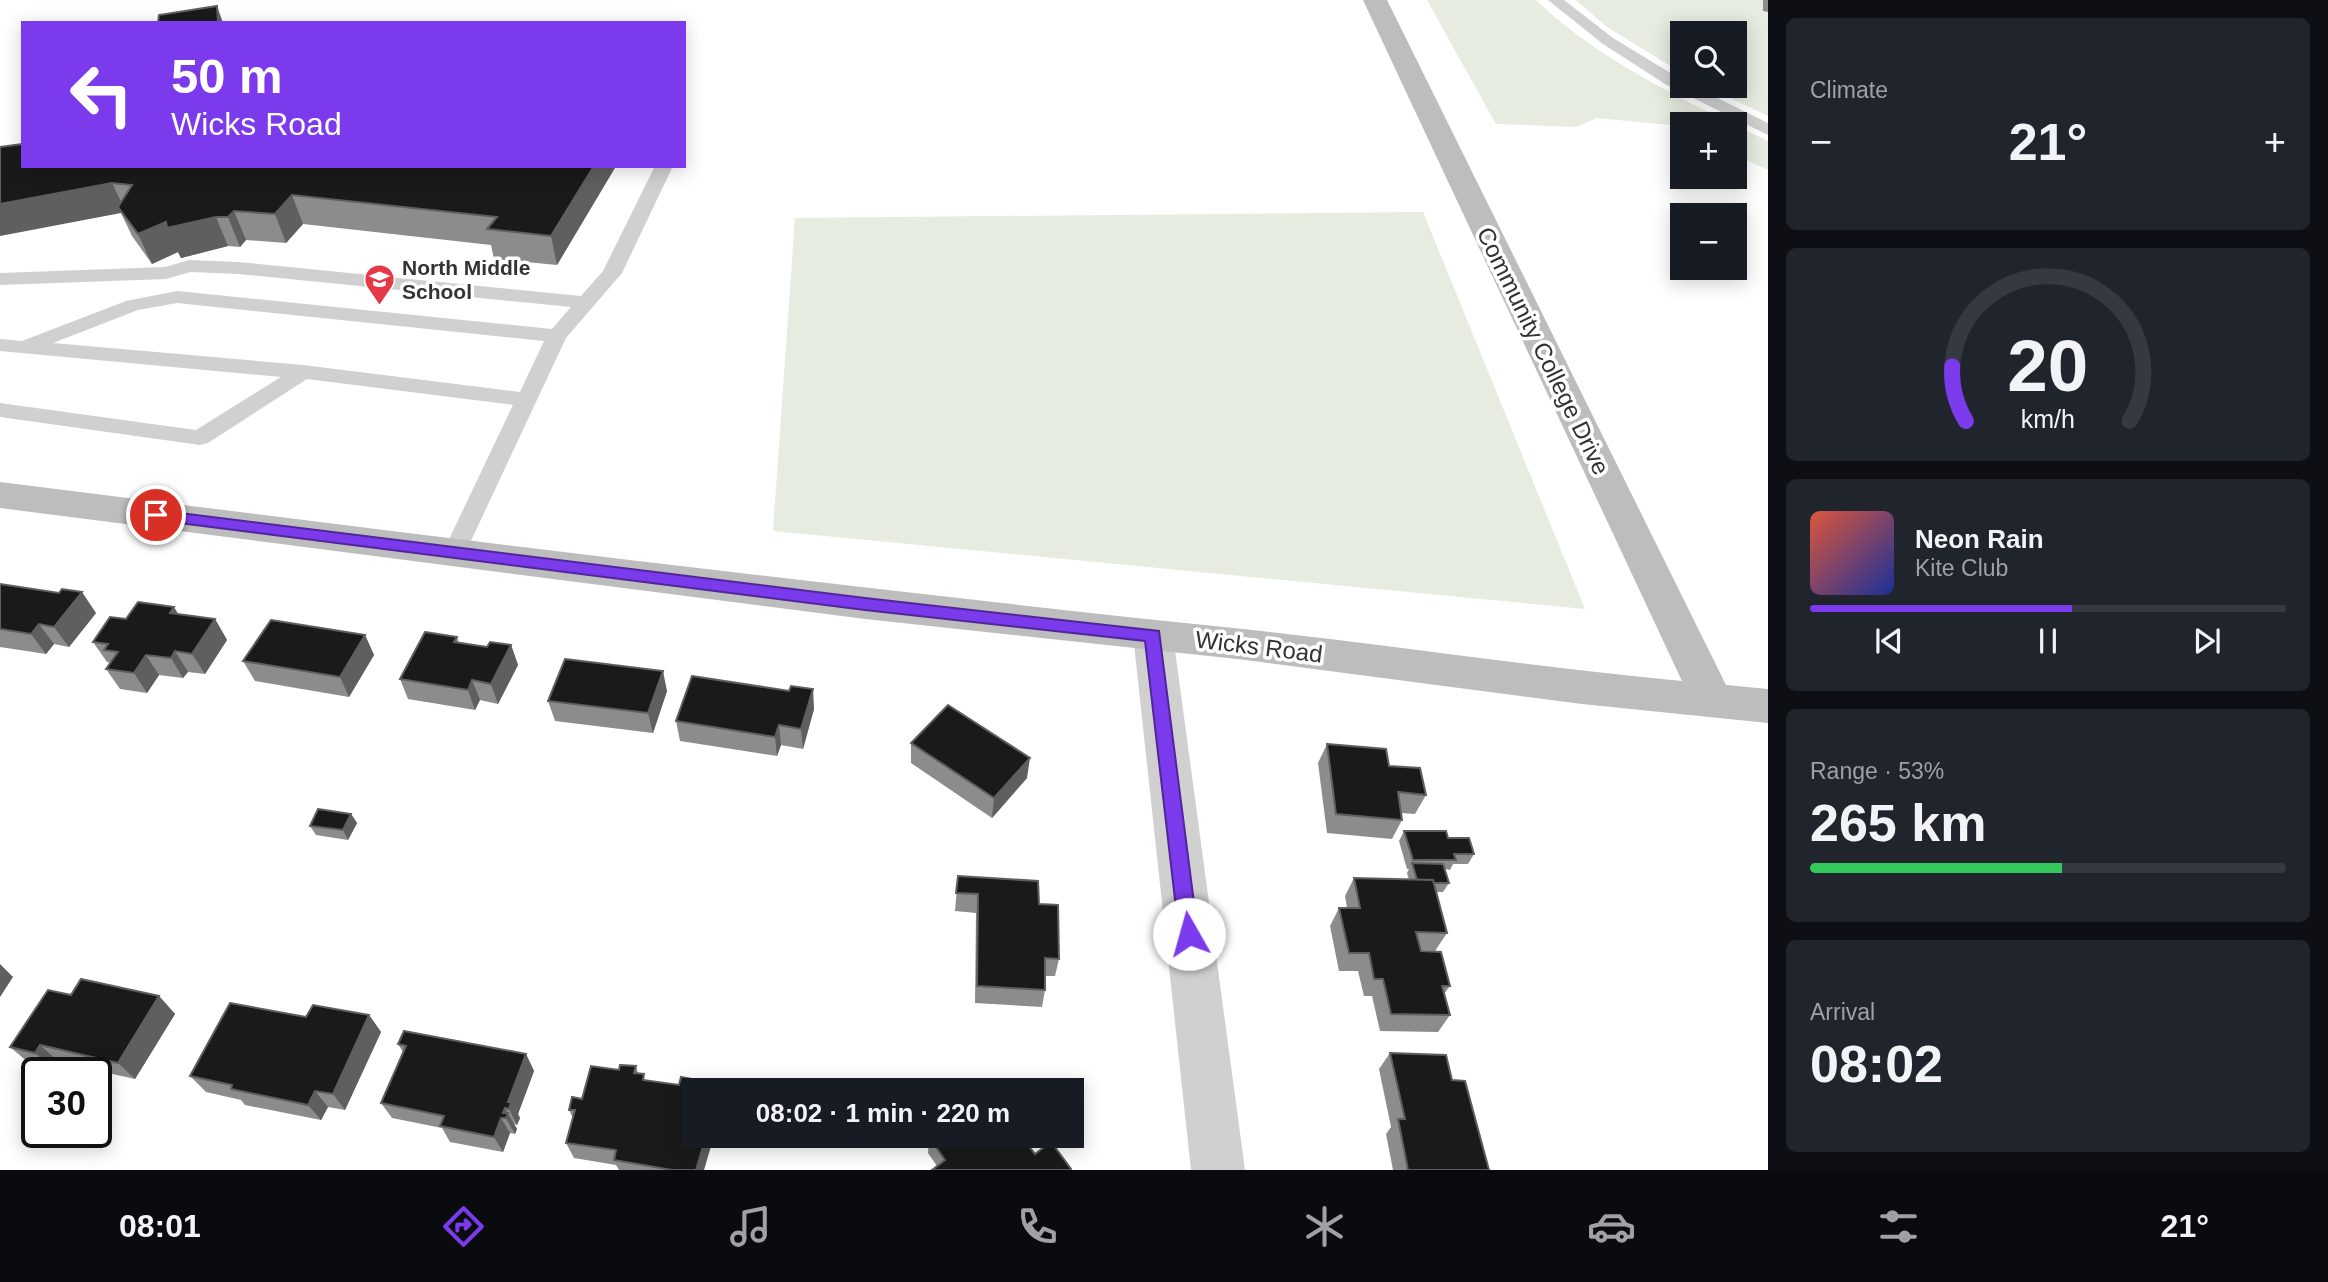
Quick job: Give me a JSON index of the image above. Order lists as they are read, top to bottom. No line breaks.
{"streets":{"main road":["Community College Drive","Wicks Road"]},"crossings":[["Community College Drive","Wicks Road"]],"places":{"school or university":["North Middle School"]},"page":{"tile":["Climate",["Range · 53%","265 km"],["Arrival","08:02"]],"map_buttons":["+","−"],"turn":["50 m","Wicks Road"],"heat":["−","21°","+"],"song":["Neon Rain","Kite Club"],"limit":"30","trip":"08:02 · 1 min · 220 m","tabs":["08:01","21°"],"gauge":["20","km/h"]}}
